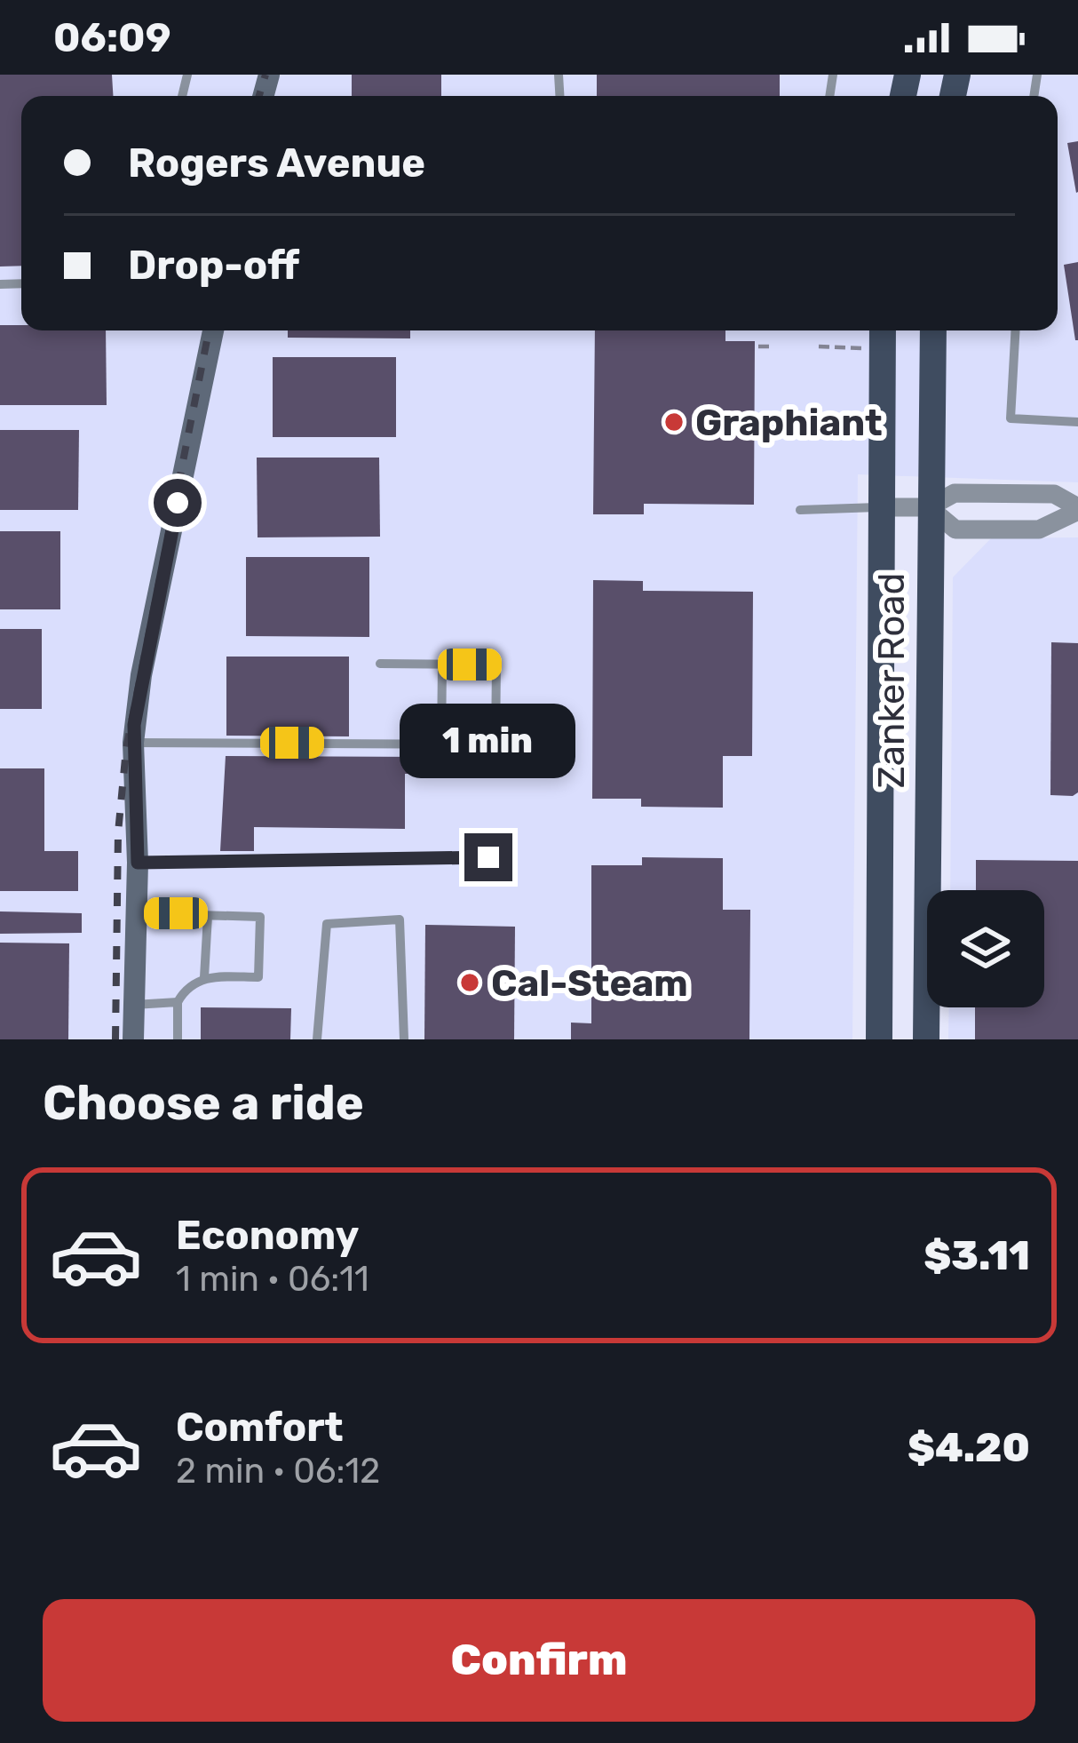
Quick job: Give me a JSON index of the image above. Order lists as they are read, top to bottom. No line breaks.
{"streets":{"main road":["Zanker Road"]},"places":["Graphiant","Cal-Steam"],"page":{"status":"06:09","banner":["Rogers Avenue","Drop-off"],"bubble":"1 min","heading":"Choose a ride","list":[{"name":"Economy","note":"1 min · 06:11","value":"$3.11"},{"name":"Comfort","note":"2 min · 06:12","value":"$4.20"}],"buttons":"Confirm"}}
